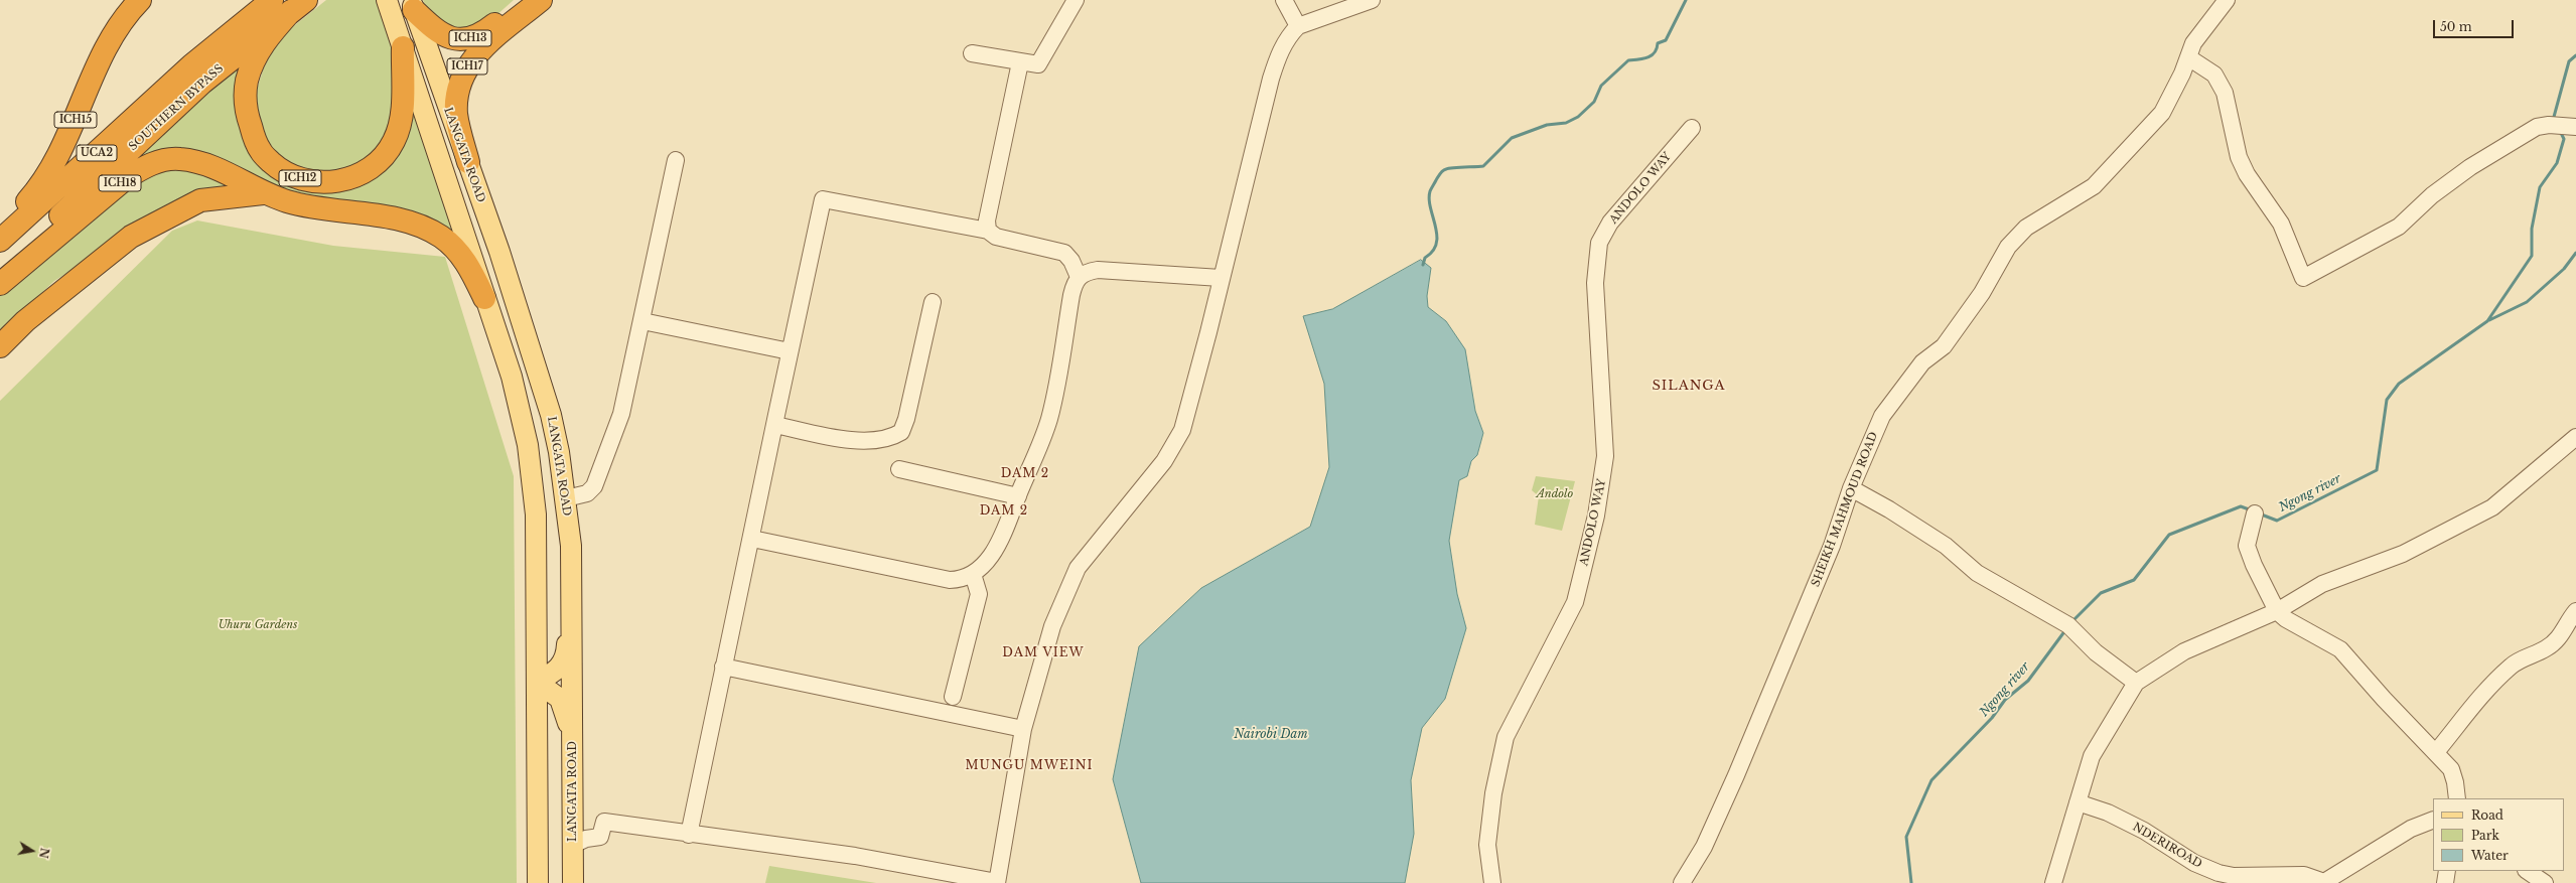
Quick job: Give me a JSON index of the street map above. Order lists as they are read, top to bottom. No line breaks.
{"streets":{"highway":["ICH13","ICH17","SOUTHERN BYPASS","ICH15","UCA2","ICH12","ICH18"],"main road":["LANGATA ROAD"],"street":["ANDOLO WAY","SHEIKH MAHMOUD ROAD","NDERIROAD"]},"crossings":[["ICH13","LANGATA ROAD"],["ICH17","LANGATA ROAD"],["SOUTHERN BYPASS","ICH12"]],"districts":["SILANGA","DAM 2","DAM 2","DAM VIEW","MUNGU MWEINI"],"water":["Ngong river","Nairobi Dam"],"parks":["Andolo","Uhuru Gardens"],"legend":["Road","Park","Water"],"scale_bar":"50 m","north":"right"}
